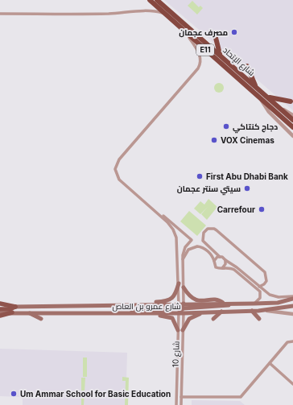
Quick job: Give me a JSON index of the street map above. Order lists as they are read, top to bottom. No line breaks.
{"streets":{"highway":["E11","شارع الإتحاد"],"main road":["شارع عمرو بن العاص"],"street":["شارع 10"]},"crossings":[["شارع عمرو بن العاص","شارع 10"]],"places":["مصرف عجمان","دجاج كنتاكي","VOX Cinemas","First Abu Dhabi Bank","سيتي سنتر عجمان","Carrefour","Um Ammar School for Basic Education"]}
